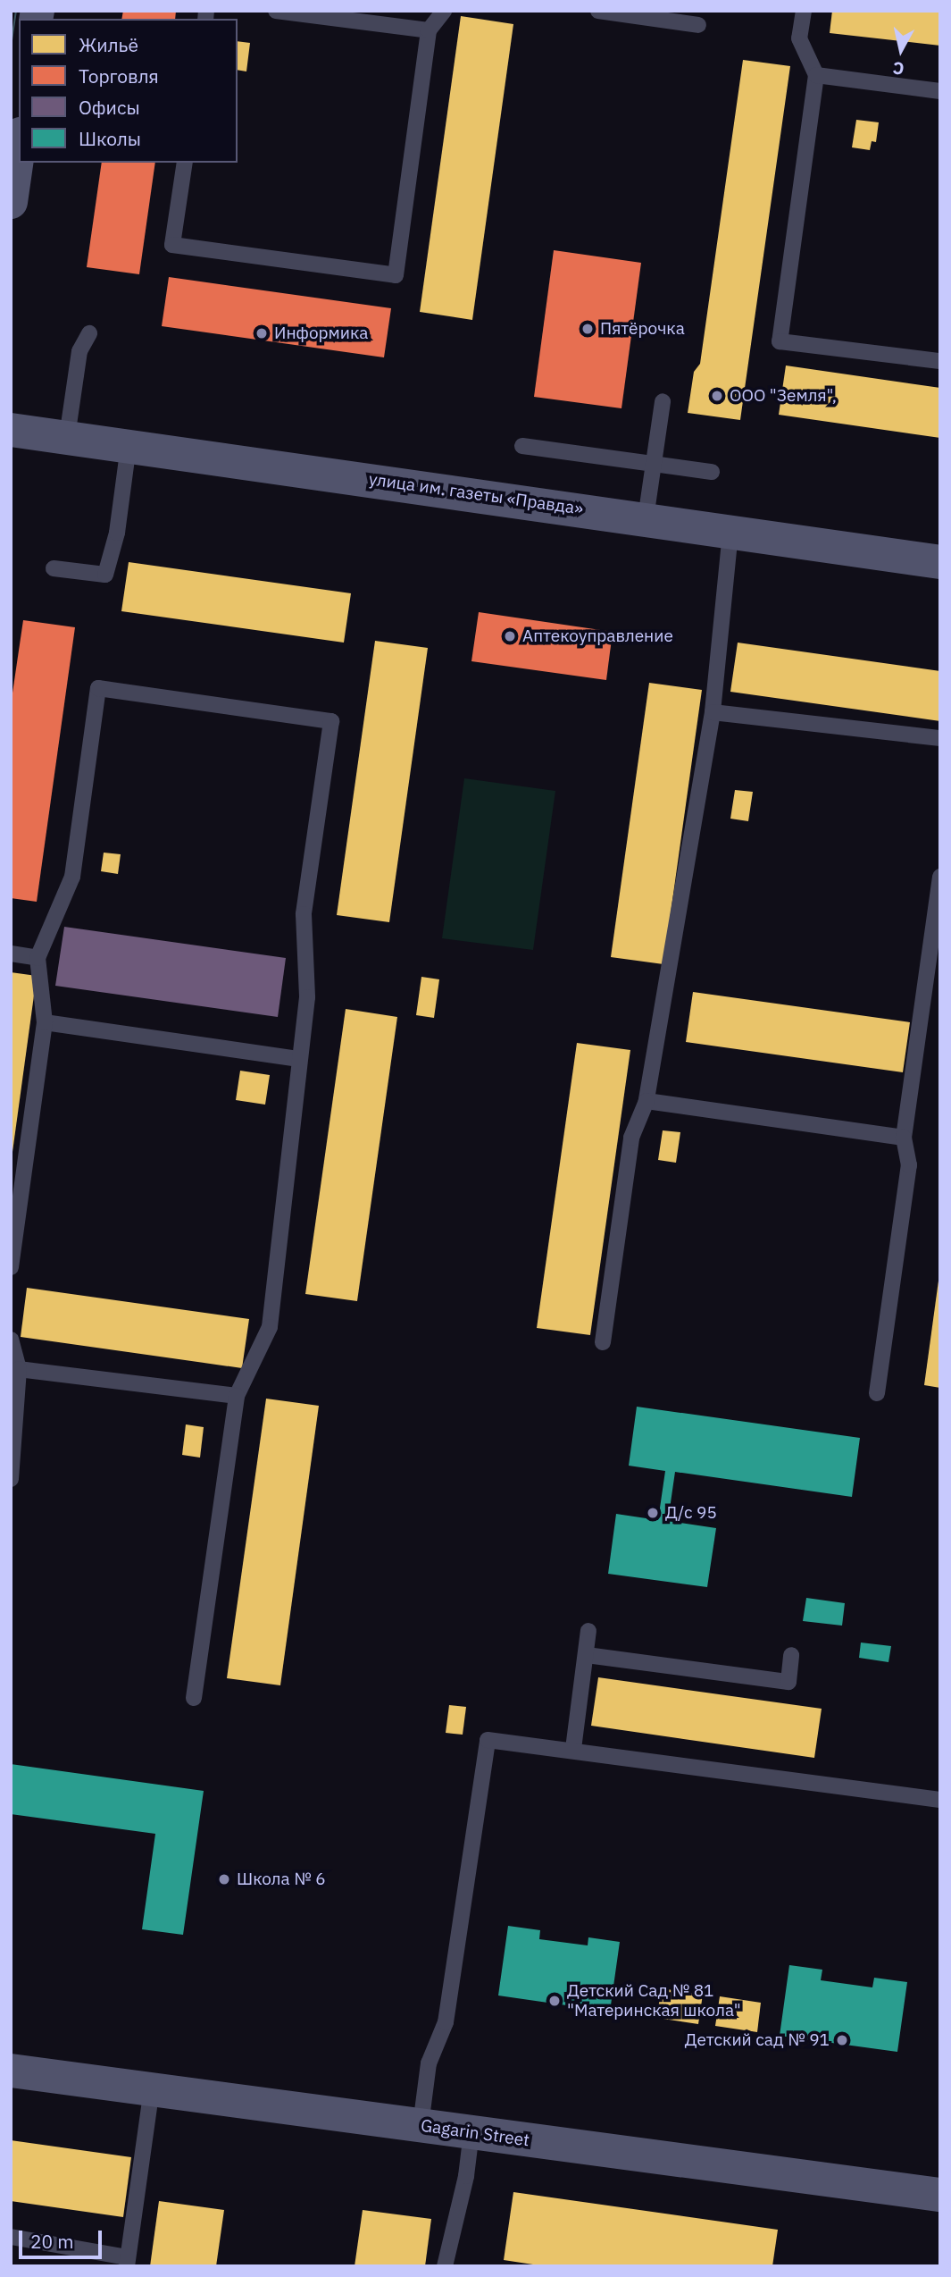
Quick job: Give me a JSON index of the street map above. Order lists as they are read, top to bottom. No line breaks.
{"streets":{"main road":["улица им. газеты «Правда»","Gagarin Street"]},"places":["Пятёрочка","Информика","ООО \"Земля\",","Аптекоуправление","Д/с 95","Школа № 6","Детский Сад № 81 \"Материнская школа\"","Детский сад № 91"],"legend":["Жильё","Торговля","Офисы","Школы"],"scale_bar":"20 m","north":"bottom"}
